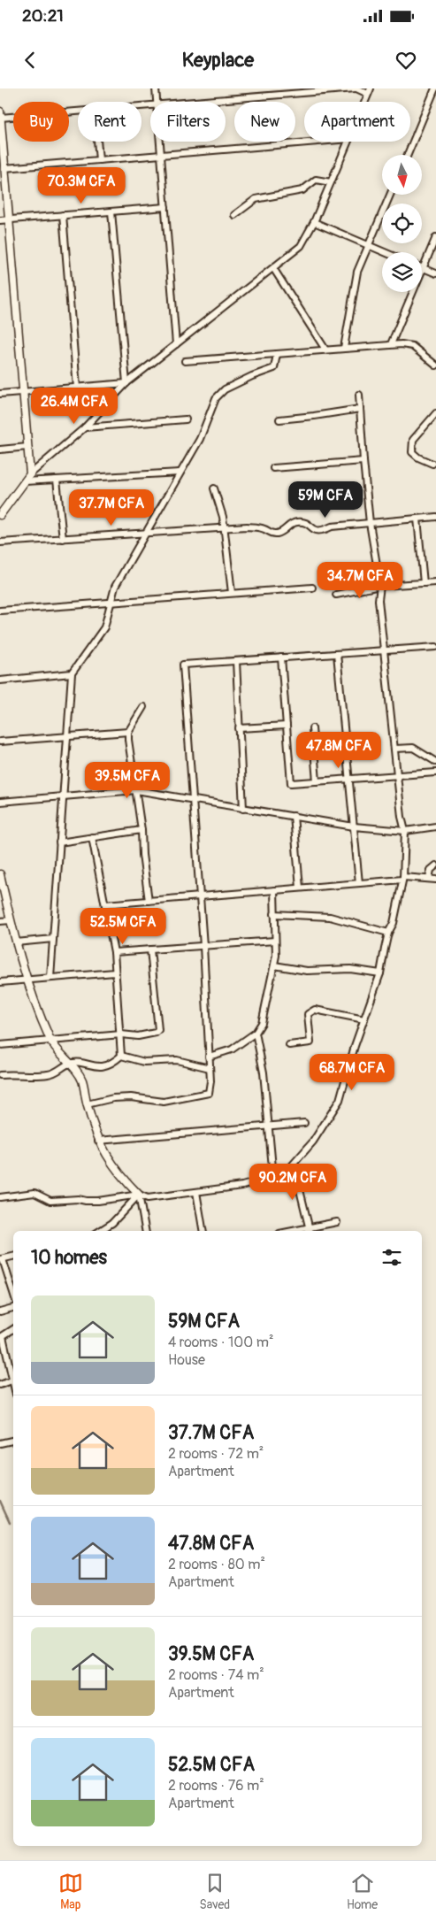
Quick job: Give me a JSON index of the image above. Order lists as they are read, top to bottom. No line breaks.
{"north":"bottom","page":{"status":"20:21","header":"Keyplace","chip":["Buy","Rent","Filters","New","Apartment"],"price":["70.3M CFA","26.4M CFA","59M CFA","37.7M CFA","34.7M CFA","47.8M CFA","39.5M CFA","52.5M CFA","68.7M CFA","90.2M CFA"],"heading":"10 homes","list":[{"name":"59M CFA","note":"4 rooms · 100 m² · House"},{"name":"37.7M CFA","note":"2 rooms · 72 m² · Apartment"},{"name":"47.8M CFA","note":"2 rooms · 80 m² · Apartment"},{"name":"39.5M CFA","note":"2 rooms · 74 m² · Apartment"},{"name":"52.5M CFA","note":"2 rooms · 76 m² · Apartment"}],"tabs":["Map","Saved","Home"]}}
